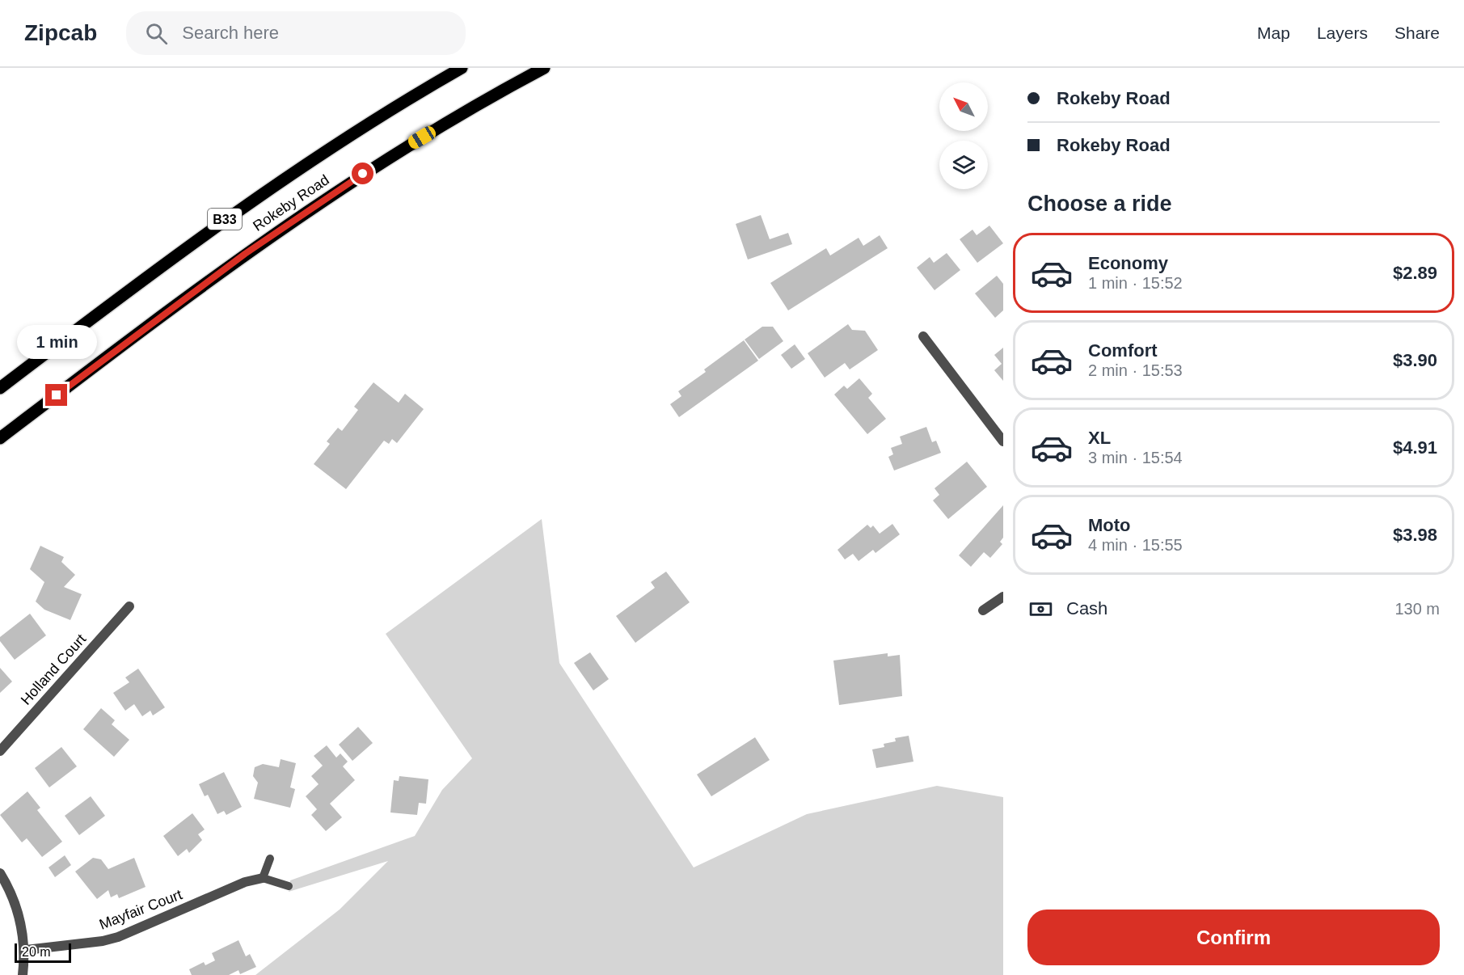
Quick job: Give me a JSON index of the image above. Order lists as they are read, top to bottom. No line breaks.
{"streets":{"main road":["Rokeby Road","B33"],"street":["Holland Court","Mayfair Court"]},"scale_bar":"20 m","north":"top left","page":{"header":"Zipcab","search":"Search here","nav":["Map","Layers","Share"],"banner":["Rokeby Road","Rokeby Road"],"heading":"Choose a ride","list":[{"name":"Economy","note":"1 min · 15:52","value":"$2.89"},{"name":"Comfort","note":"2 min · 15:53","value":"$3.90"},{"name":"XL","note":"3 min · 15:54","value":"$4.91"},{"name":"Moto","note":"4 min · 15:55","value":"$3.98"}],"bubble":"1 min","pay":["Cash","130 m"],"buttons":"Confirm","scale":"20 m"}}
